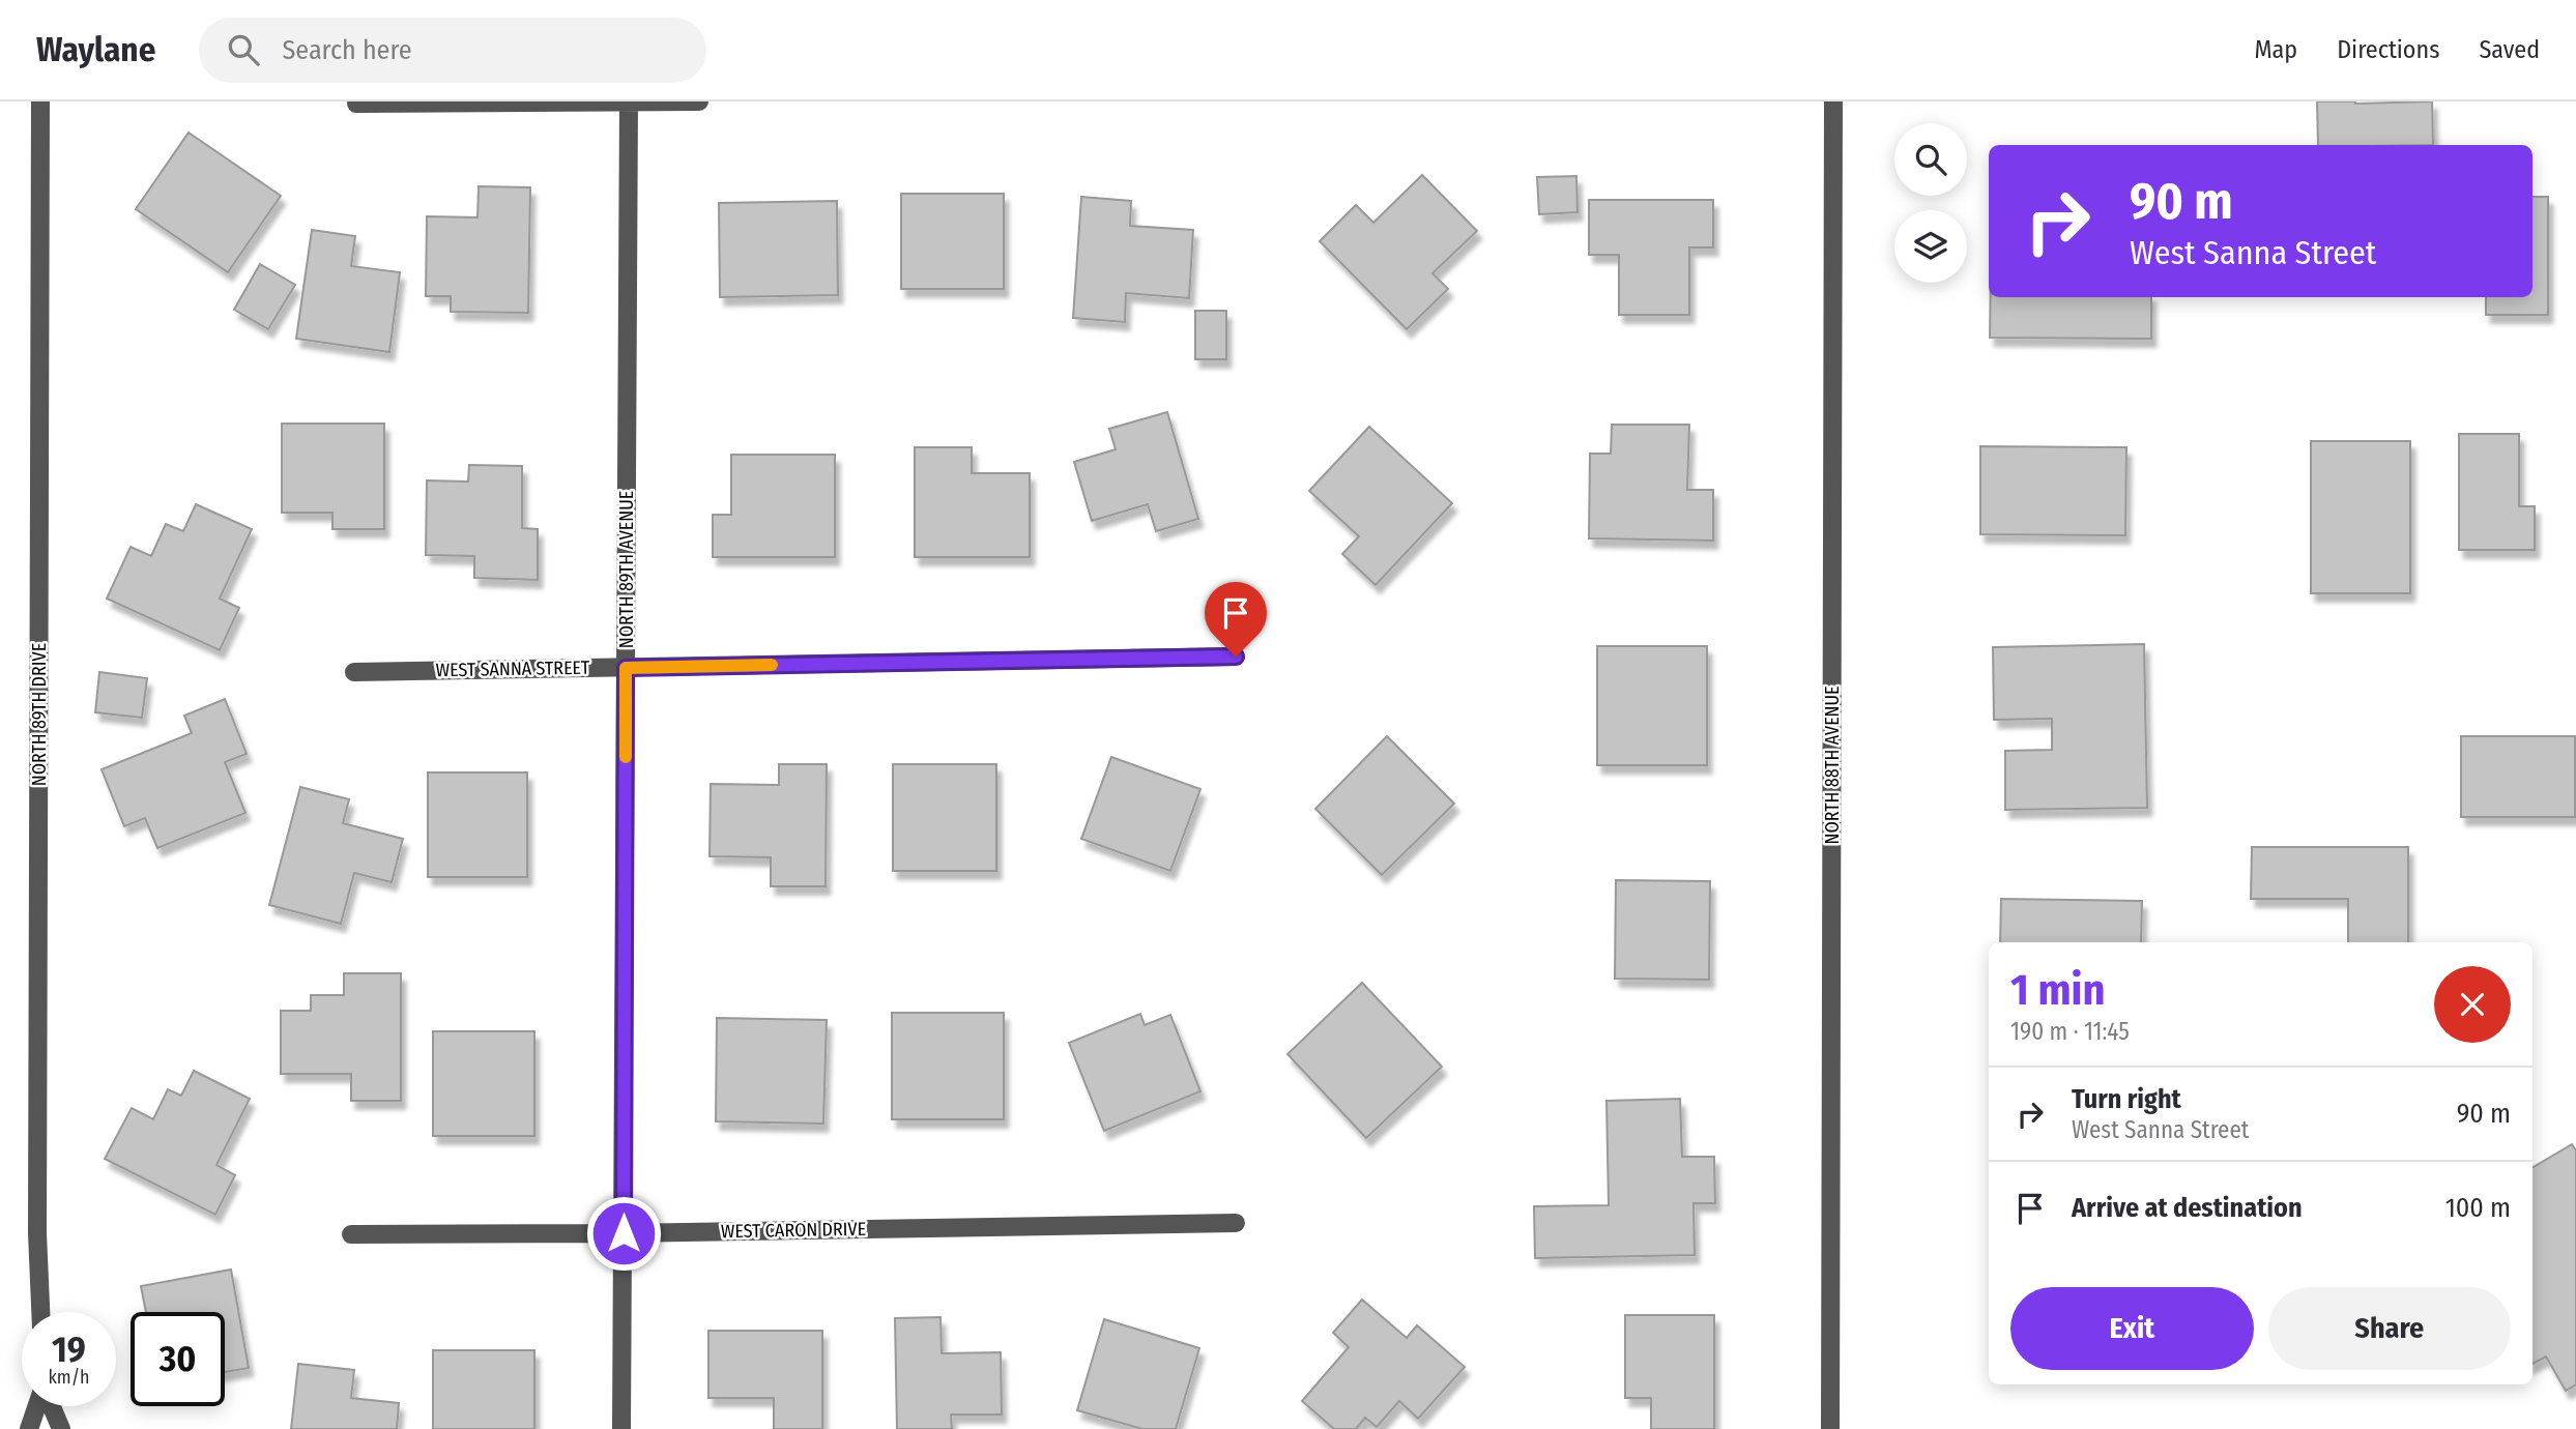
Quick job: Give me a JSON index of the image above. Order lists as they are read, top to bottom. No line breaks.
{"streets":{"street":["NORTH 89TH AVENUE","WEST SANNA STREET","NORTH 89TH DRIVE","NORTH 88TH AVENUE","WEST CARON DRIVE"]},"crossings":[["NORTH 89TH AVENUE","WEST SANNA STREET"],["NORTH 89TH AVENUE","WEST CARON DRIVE"]],"page":{"header":"Waylane","search":"Search here","nav":["Map","Directions","Saved"],"turn":["90 m","West Sanna Street"],"heading":["1 min","190 m · 11:45"],"list":[{"name":"Turn right","note":"West Sanna Street","value":"90 m"},{"name":"Arrive at destination","value":"100 m"}],"buttons":["Exit","Share"],"speed":"19 km/h","limit":"30"}}
